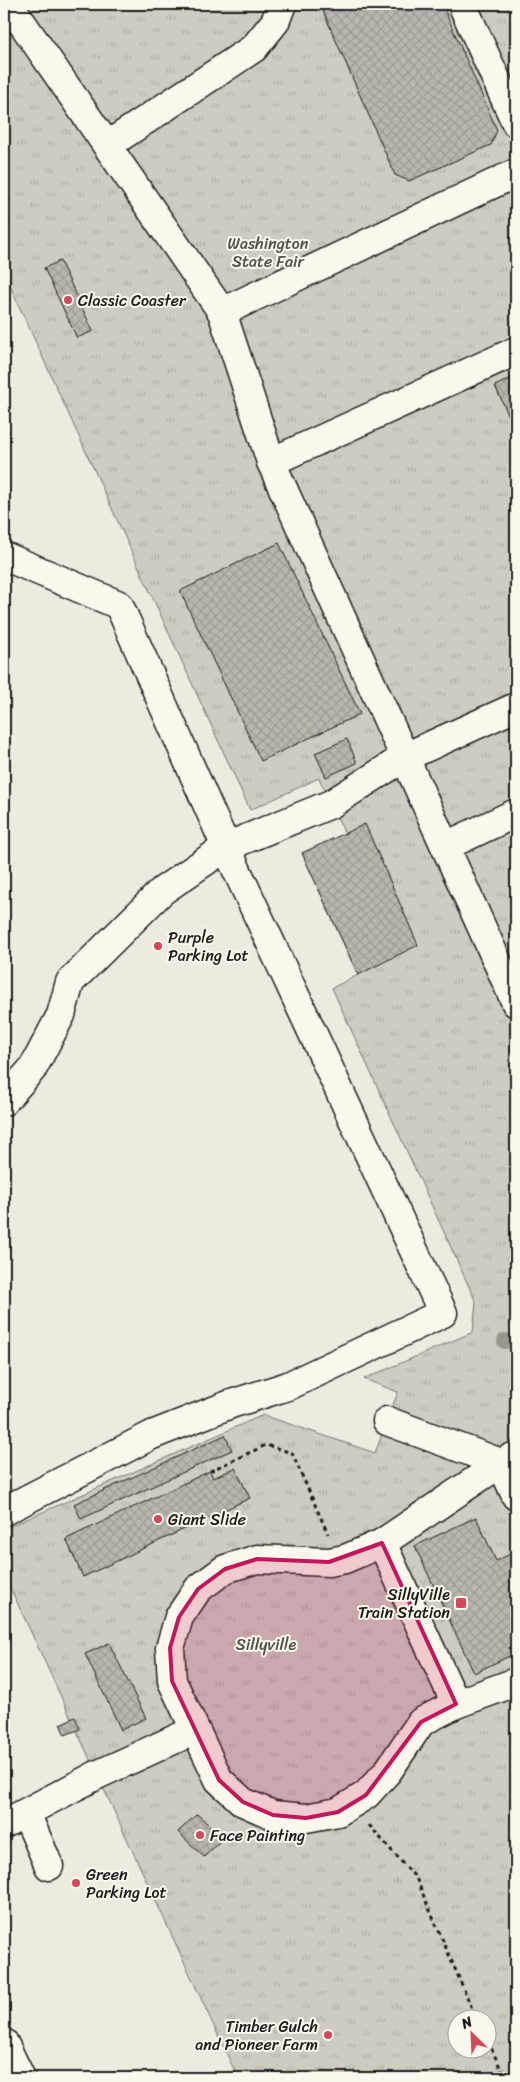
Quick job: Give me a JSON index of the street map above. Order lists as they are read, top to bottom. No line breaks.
{"parks":["Washington State Fair","Sillyville"],"places":{"other":["Classic Coaster","Purple Parking Lot","Giant Slide","Face Painting","Green Parking Lot","Timber Gulch and Pioneer Farm"],"transit":["SillyVille Train Station"]},"north":"top left"}
